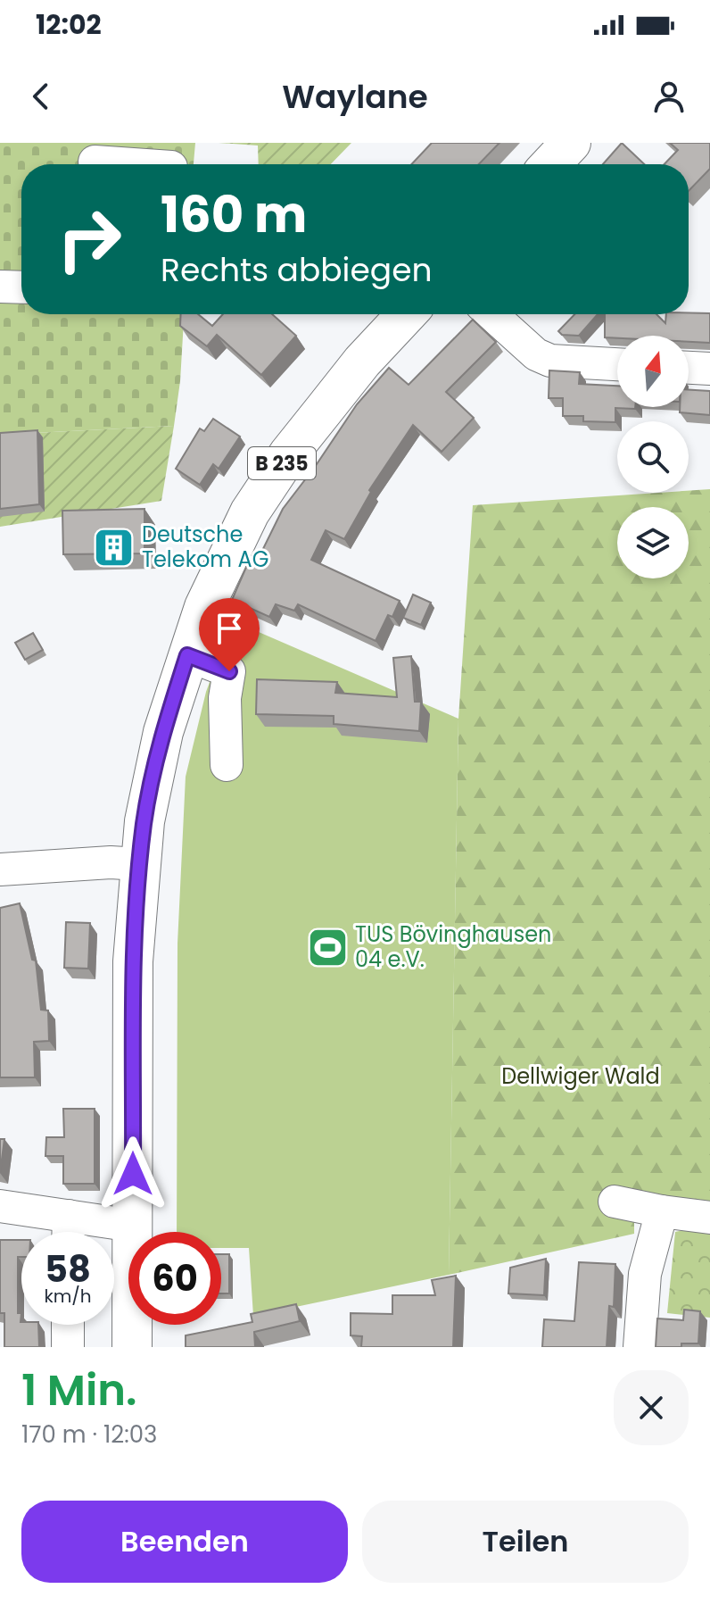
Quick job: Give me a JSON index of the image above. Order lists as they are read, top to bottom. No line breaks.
{"streets":{"main road":["B 235"]},"parks":["Dellwiger Wald"],"places":{"building":["Deutsche Telekom AG"],"sports":["TUS Bövinghausen 04 e.V."]},"north":"top","page":{"status":"12:02","header":"Waylane","turn":["160 m","Rechts abbiegen"],"speed":"58 km/h","limit":"60","heading":["1 Min.","170 m · 12:03"],"buttons":["Beenden","Teilen"]}}
